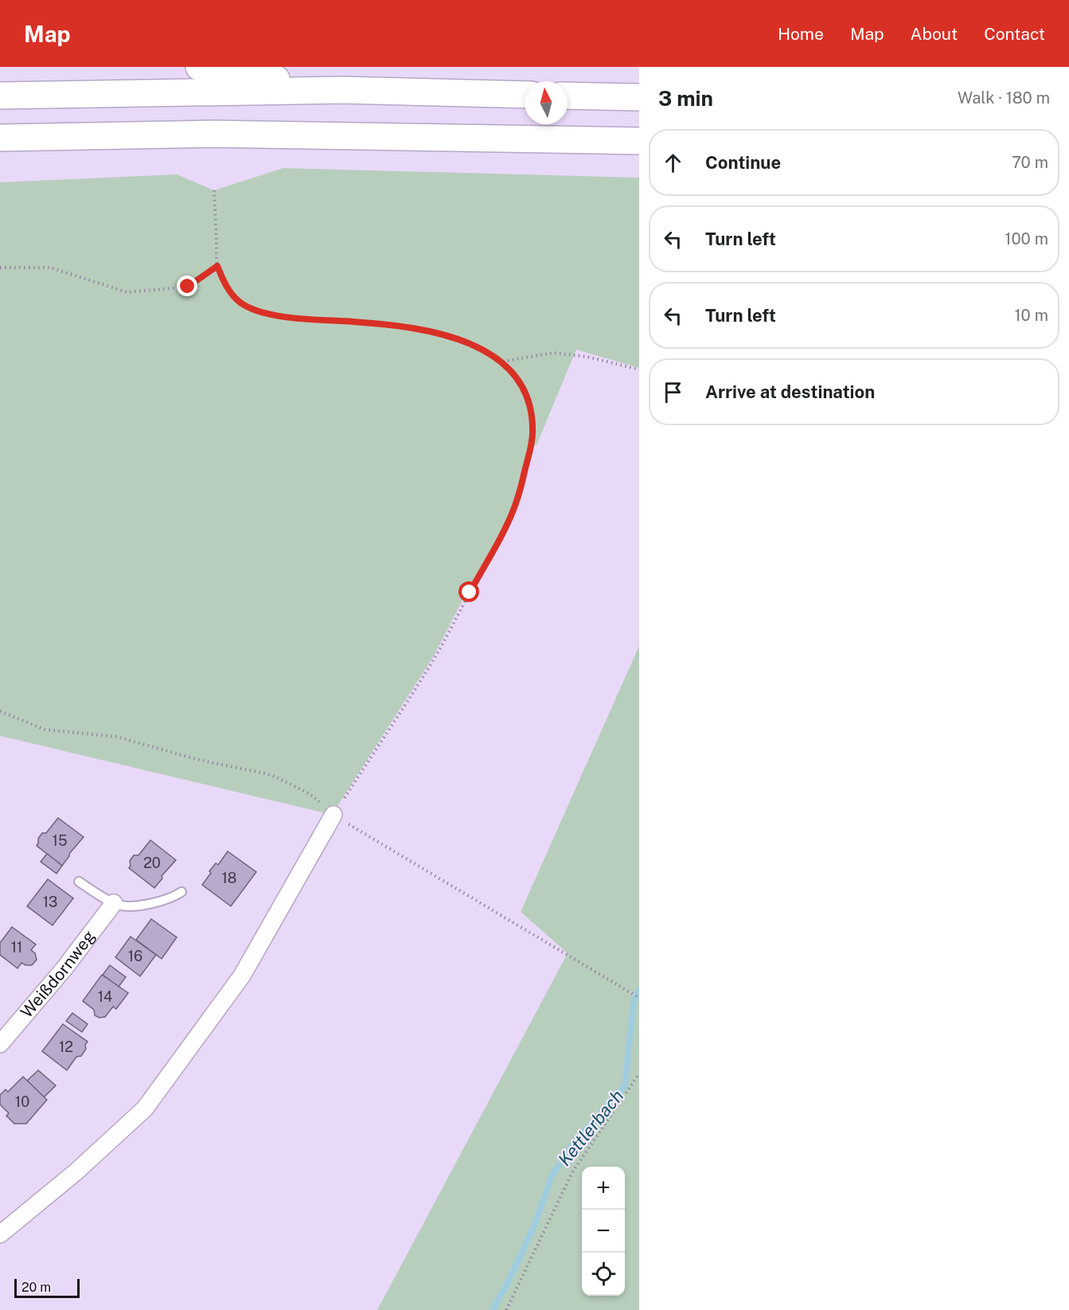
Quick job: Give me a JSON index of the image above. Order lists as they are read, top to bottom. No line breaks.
{"streets":{"street":["Weißdornweg"]},"water":["Kettlerbach"],"house_numbers":["15","20","18","13","11","16","14","12","10"],"scale_bar":"20 m","north":"top","page":{"header":"Map","nav":["Home","Map","About","Contact"],"heading":["3 min","Walk · 180 m"],"list":[["Continue","70 m"],["Turn left","100 m"],["Turn left","10 m"],"Arrive at destination"],"map_buttons":["+","−"],"scale":"20 m"}}
